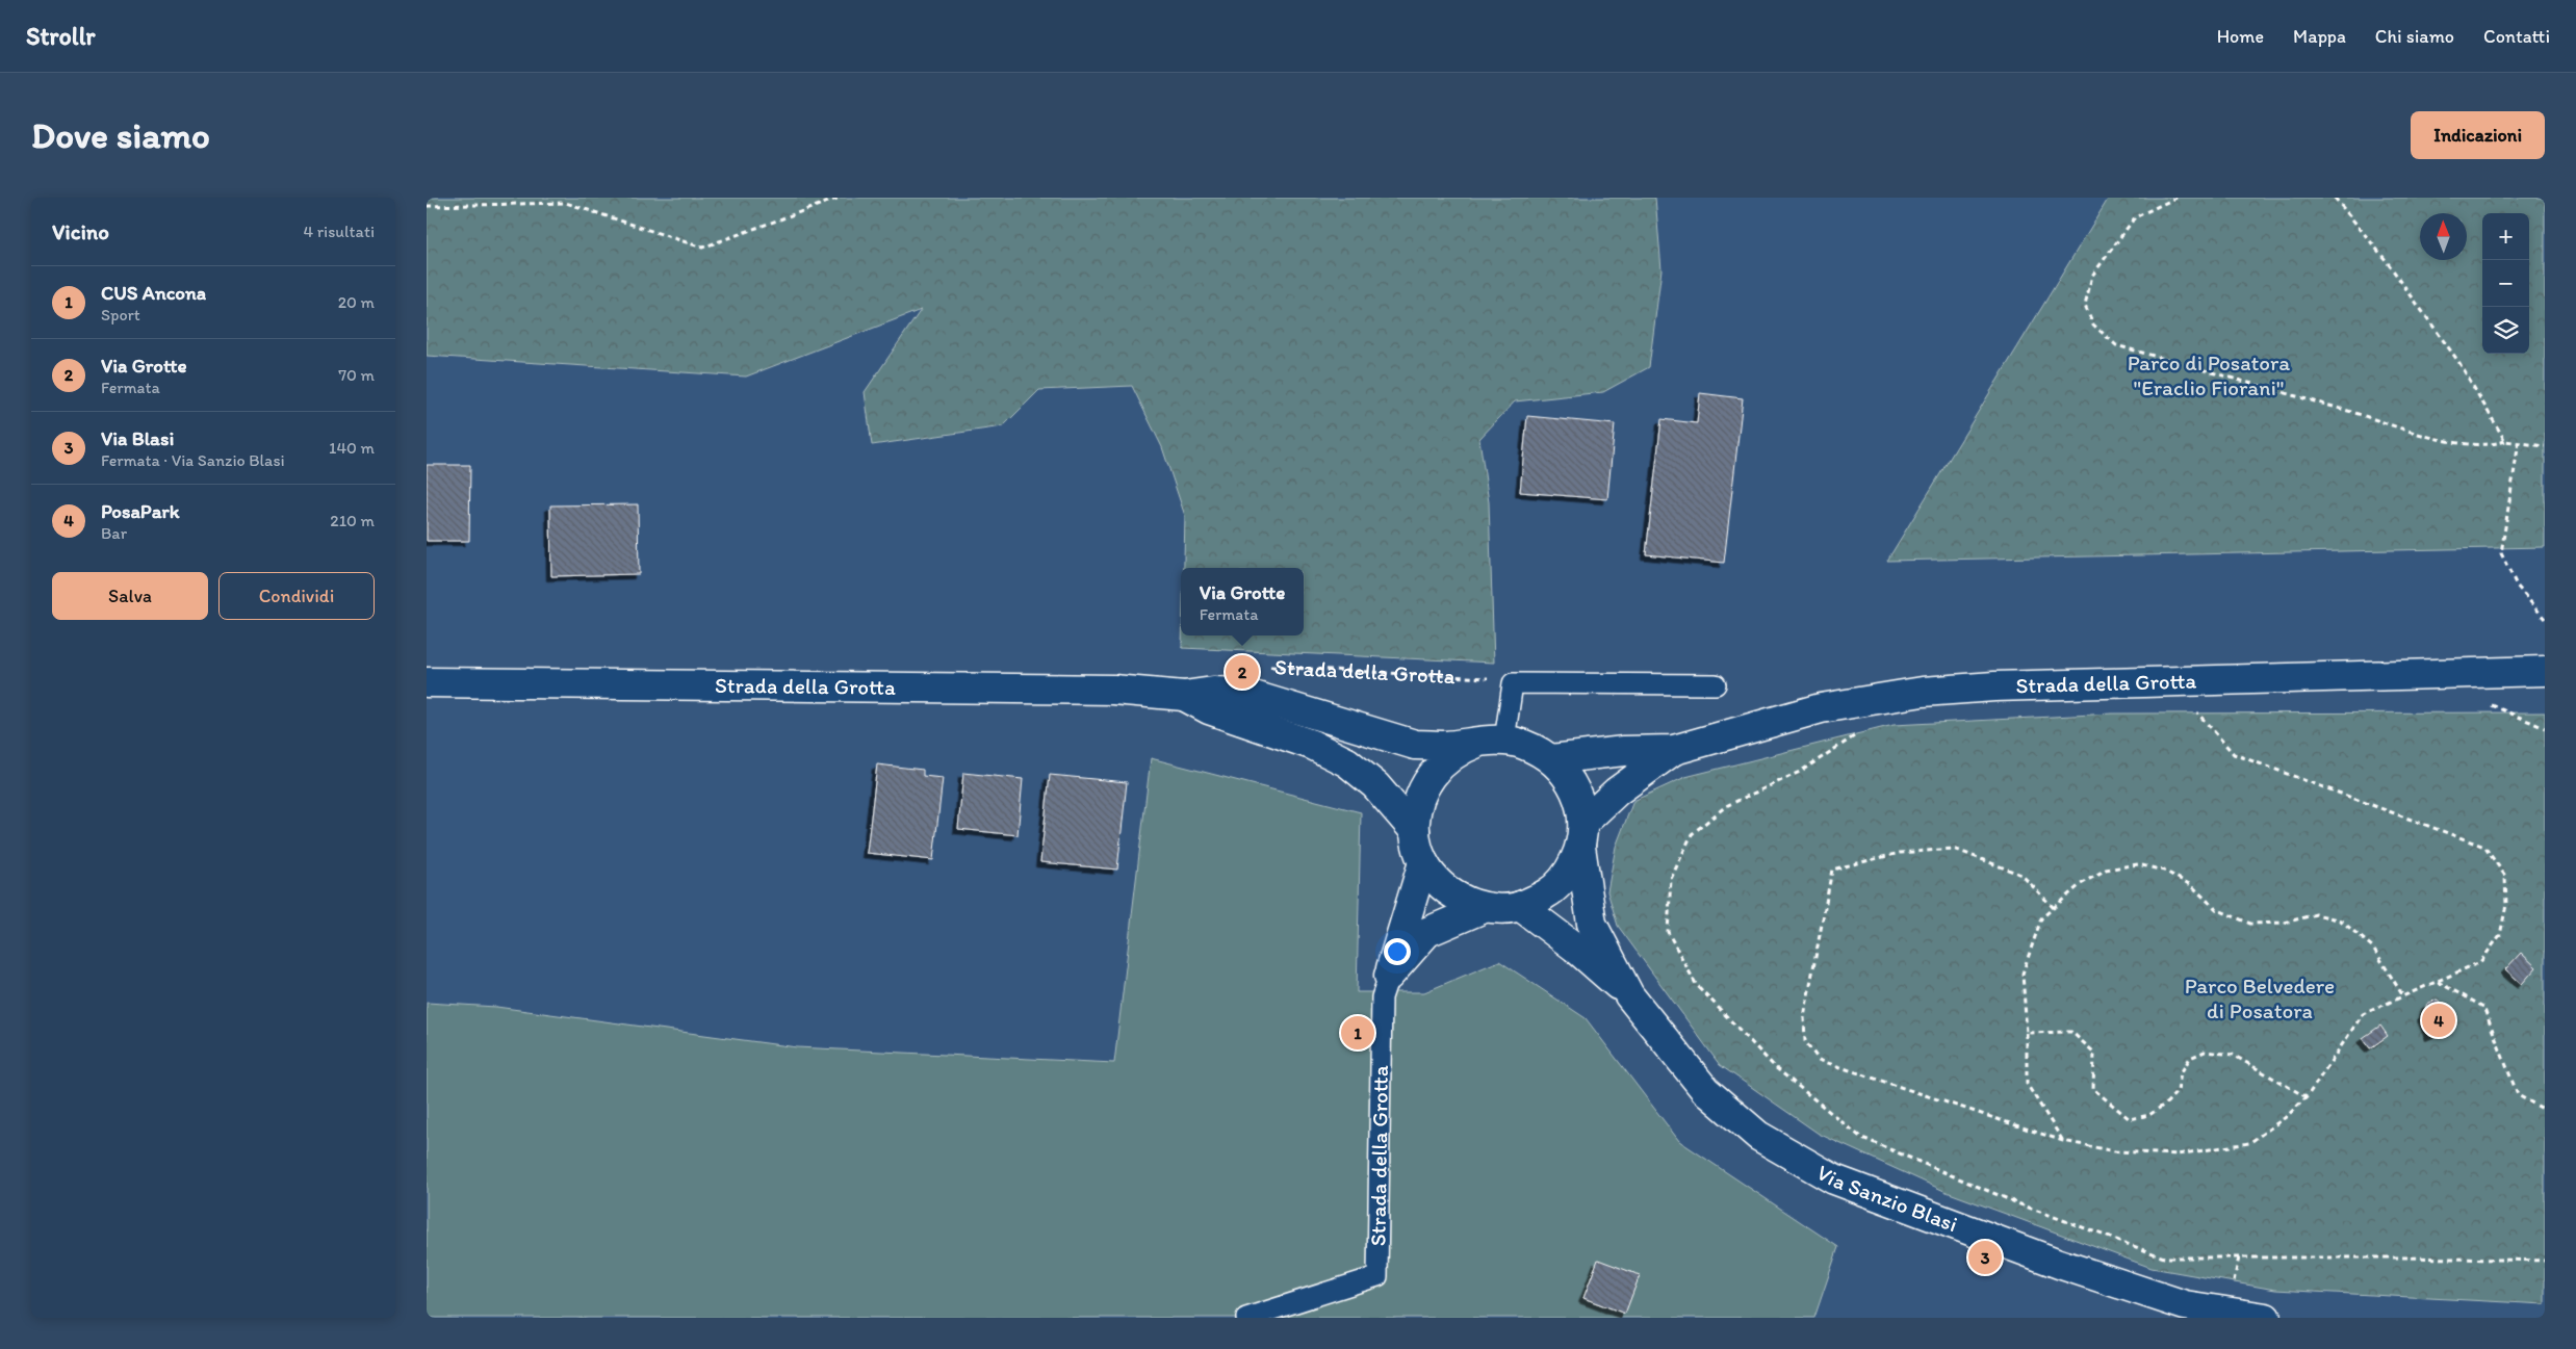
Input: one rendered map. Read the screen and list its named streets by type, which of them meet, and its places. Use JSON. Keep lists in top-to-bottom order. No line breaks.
{"streets":{"street":["Strada della Grotta","Via Sanzio Blasi"]},"crossings":[["Strada della Grotta","Via Sanzio Blasi"]],"parks":["Parco di Posatora \"Eraclio Fiorani\"","Parco Belvedere di Posatora"],"north":"top","page":{"header":"Strollr","nav":["Home","Mappa","Chi siamo","Contatti"],"buttons":["Indicazioni",["Salva","Condividi"]],"title":"Dove siamo","heading":["Vicino","4 risultati"],"map_buttons":["+","−"],"list":[{"mark":"1","name":"CUS Ancona","note":"Sport","value":"20 m"},{"mark":"2","name":"Via Grotte","note":"Fermata","value":"70 m"},{"mark":"3","name":"Via Blasi","note":"Fermata · Via Sanzio Blasi","value":"140 m"},{"mark":"4","name":"PosaPark","note":"Bar","value":"210 m"}],"popup":["Via Grotte","Fermata"],"pins":["2","4","1","3"]}}
